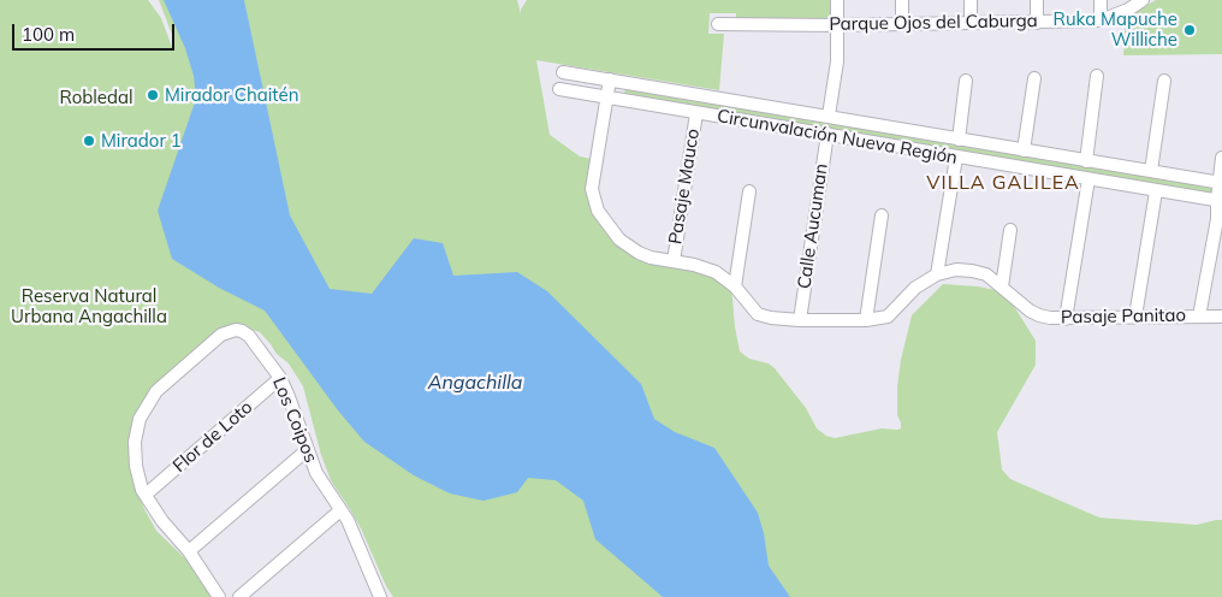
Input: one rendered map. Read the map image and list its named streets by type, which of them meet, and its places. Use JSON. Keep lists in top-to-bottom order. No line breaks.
{"streets":{"street":["Parque Ojos del Caburga","Circunvalación Nueva Región","Pasaje Mauco","Calle Aucuman","Pasaje Panitao","Los Coipos","Flor de Loto"]},"crossings":[["Circunvalación Nueva Región","Pasaje Mauco"],["Circunvalación Nueva Región","Calle Aucuman"],["Circunvalación Nueva Región","Pasaje Panitao"],["Pasaje Mauco","Pasaje Panitao"],["Calle Aucuman","Pasaje Panitao"],["Los Coipos","Flor de Loto"]],"districts":["VILLA GALILEA"],"water":["Angachilla"],"parks":["Robledal","Reserva Natural Urbana Angachilla"],"places":["Ruka Mapuche Williche","Mirador Chaitén","Mirador 1"],"scale_bar":"100 m"}
